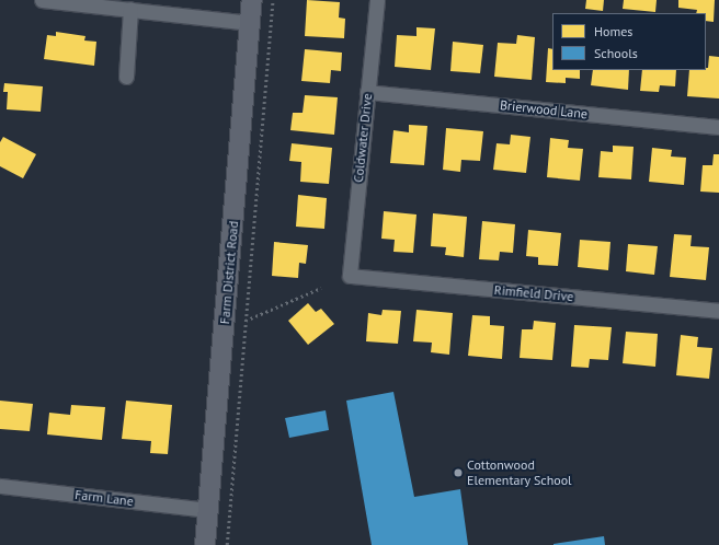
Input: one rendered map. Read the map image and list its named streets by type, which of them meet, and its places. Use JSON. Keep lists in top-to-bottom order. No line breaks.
{"streets":{"street":["Brierwood Lane","Coldwater Drive","Farm District Road","Rimfield Drive","Farm Lane"]},"crossings":[["Brierwood Lane","Coldwater Drive"],["Coldwater Drive","Rimfield Drive"],["Farm District Road","Farm Lane"]],"places":["Cottonwood Elementary School"],"legend":["Homes","Schools"]}
